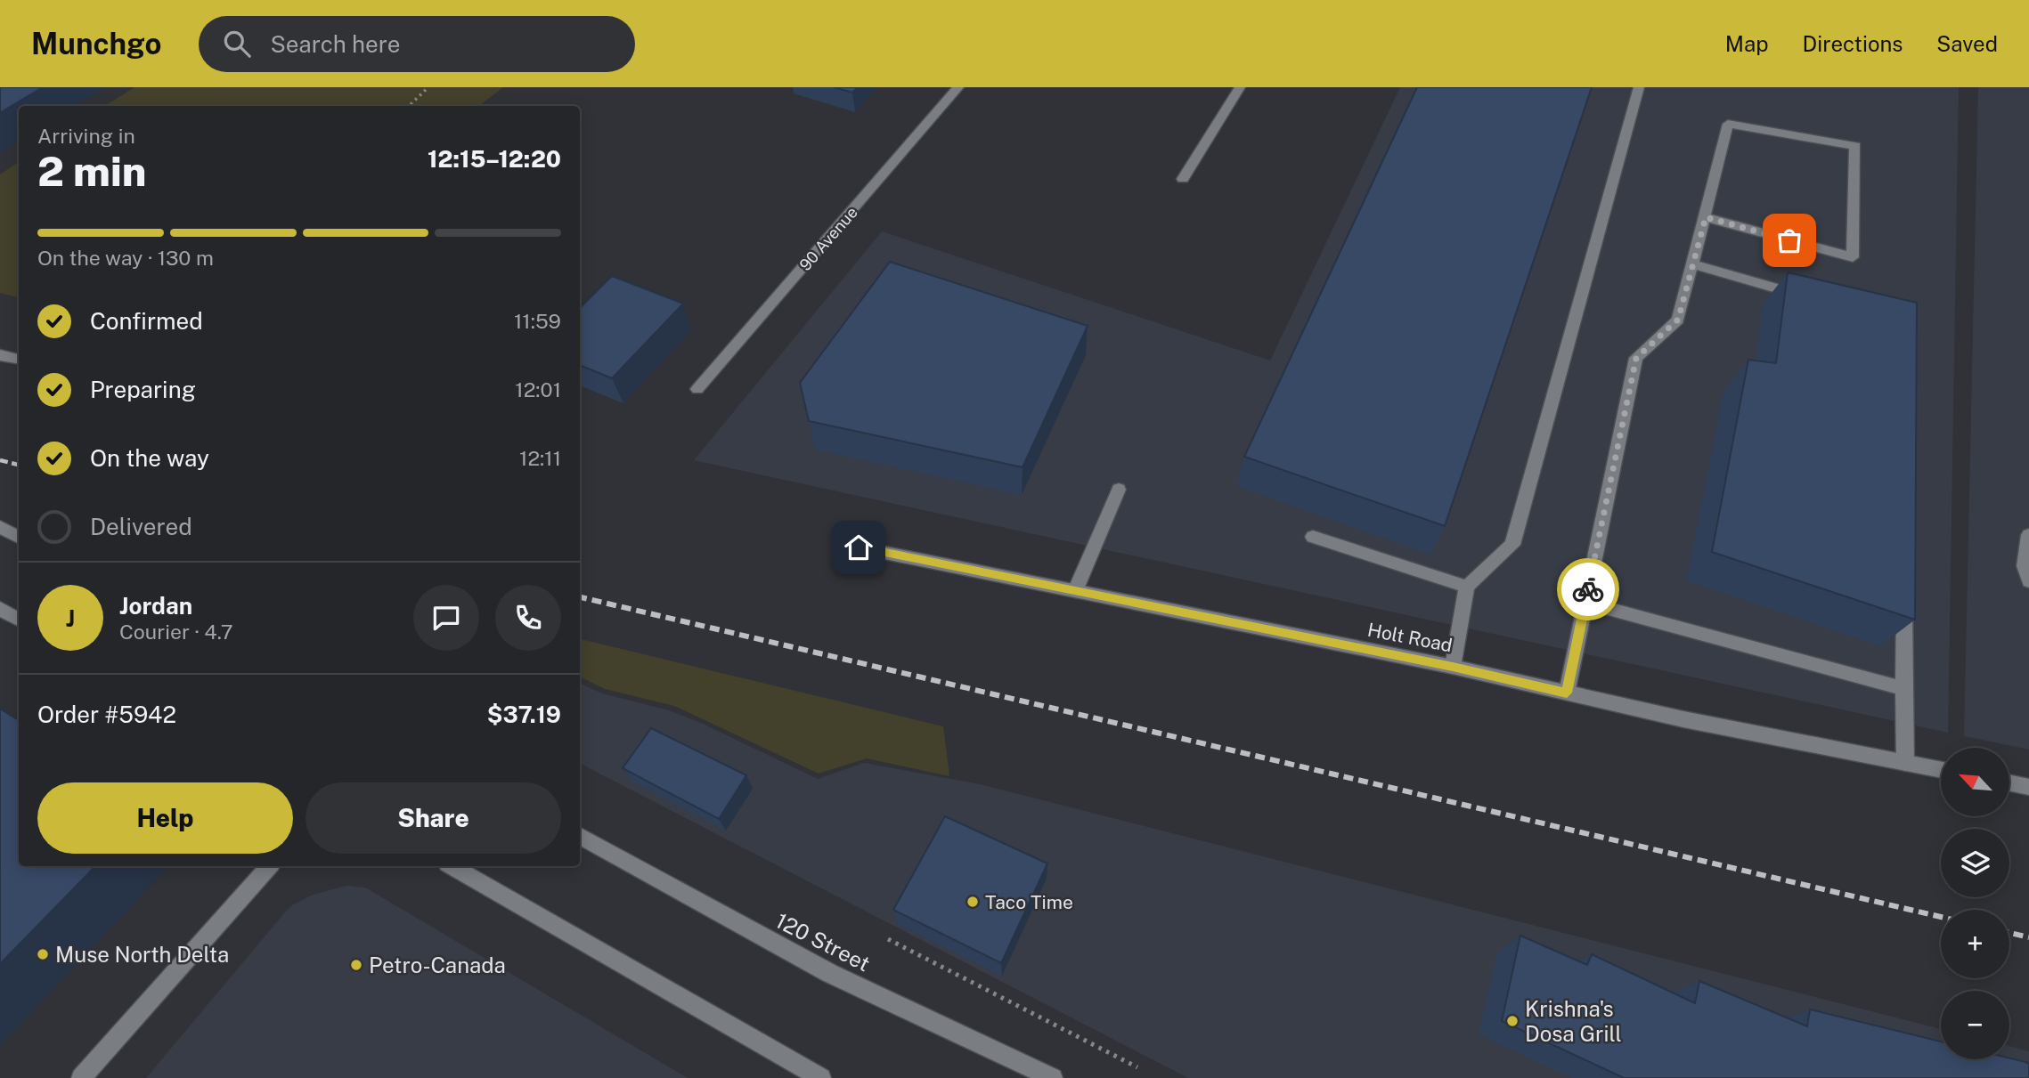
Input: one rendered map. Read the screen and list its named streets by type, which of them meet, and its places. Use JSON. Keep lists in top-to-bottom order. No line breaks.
{"streets":{"street":["90 Avenue","Holt Road","120 Street"]},"places":["Taco Time","Muse North Delta","Petro-Canada","Krishna's Dosa Grill"],"north":"top left","page":{"header":"Munchgo","search":"Search here","nav":["Map","Directions","Saved"],"heading":["2 min","Arriving in","12:15–12:20"],"panel":["Jordan","Courier · 4.7","Order #5942","$37.19"],"bar":"On the way · 130 m","list":[["Confirmed","11:59"],["Preparing","12:01"],["On the way","12:11"],"Delivered"],"round":"J","map_buttons":["+","−"],"buttons":["Help","Share"]}}
